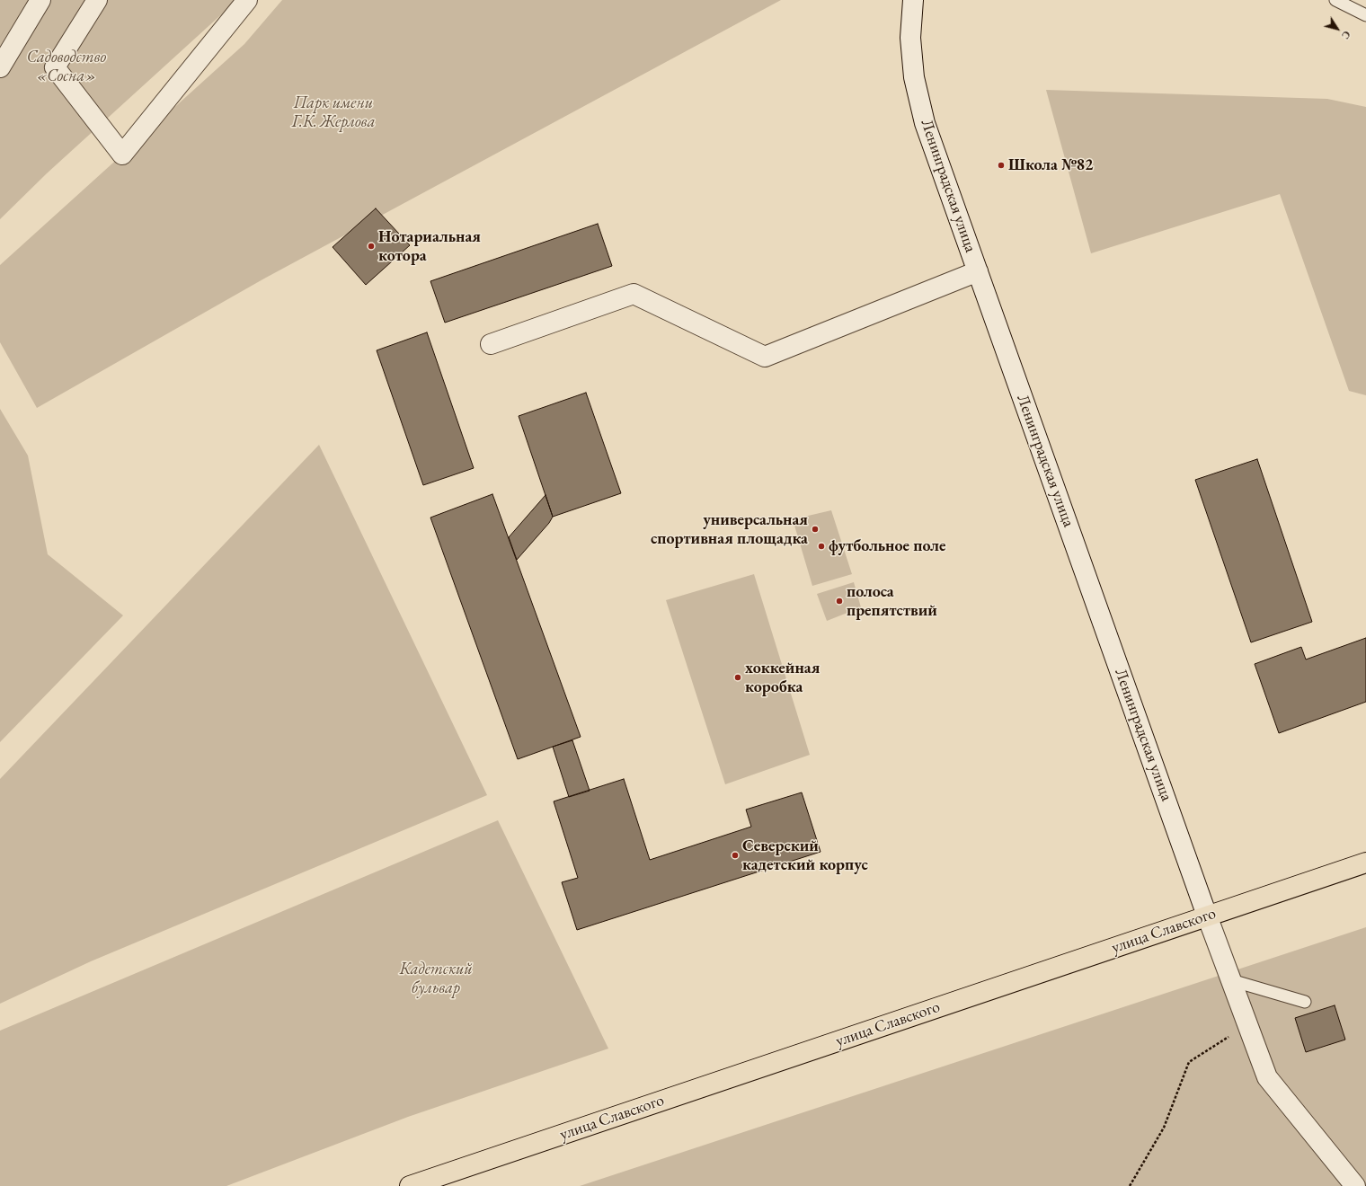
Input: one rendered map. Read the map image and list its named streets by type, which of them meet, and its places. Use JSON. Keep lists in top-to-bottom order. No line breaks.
{"streets":{"main road":["улица Славского"],"street":["Ленинградская улица"]},"crossings":[["Ленинградская улица","улица Славского"]],"parks":["Садоводство «Сосна»","Парк имени Г.К. Жерлова","Кадетский бульвар"],"places":["Школа №82","Нотариальная котора","универсальная спортивная площадка","футбольное поле","полоса препятствий","хоккейная коробка","Северский кадетский корпус"],"north":"bottom right"}
